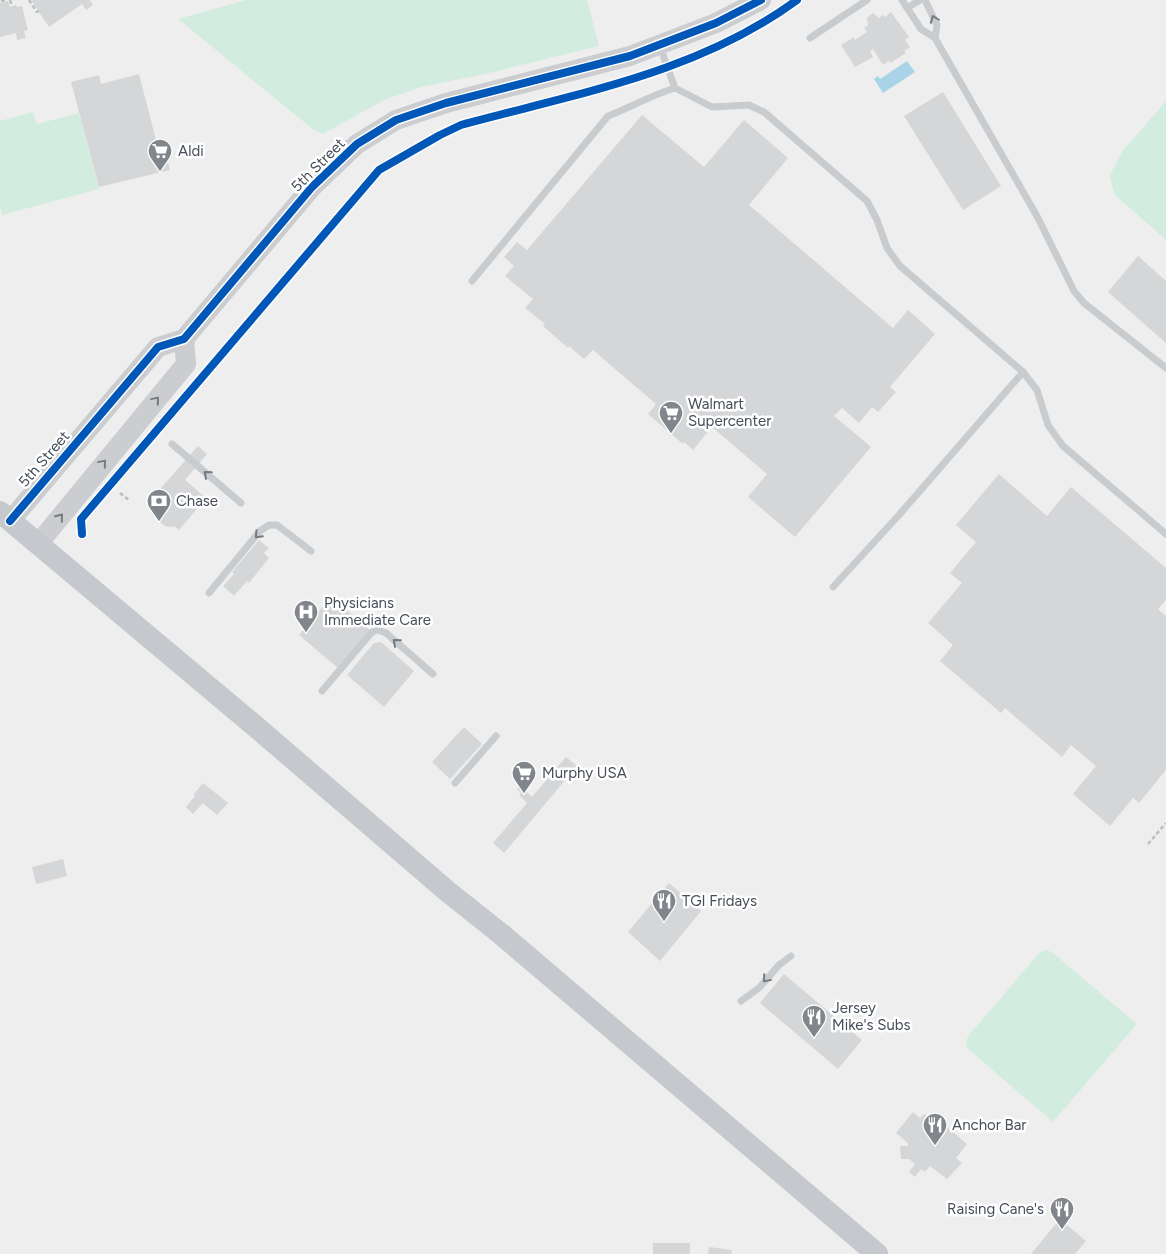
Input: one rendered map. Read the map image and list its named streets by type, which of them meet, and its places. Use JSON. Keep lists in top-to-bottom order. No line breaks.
{"streets":{"street":["5th Street"]},"places":{"supermarket":["Aldi","Walmart Supercenter","Murphy USA"],"bank":["Chase"],"hospital":["Physicians Immediate Care"],"restaurant":["TGI Fridays","Jersey Mike's Subs","Anchor Bar","Raising Cane's"]}}
